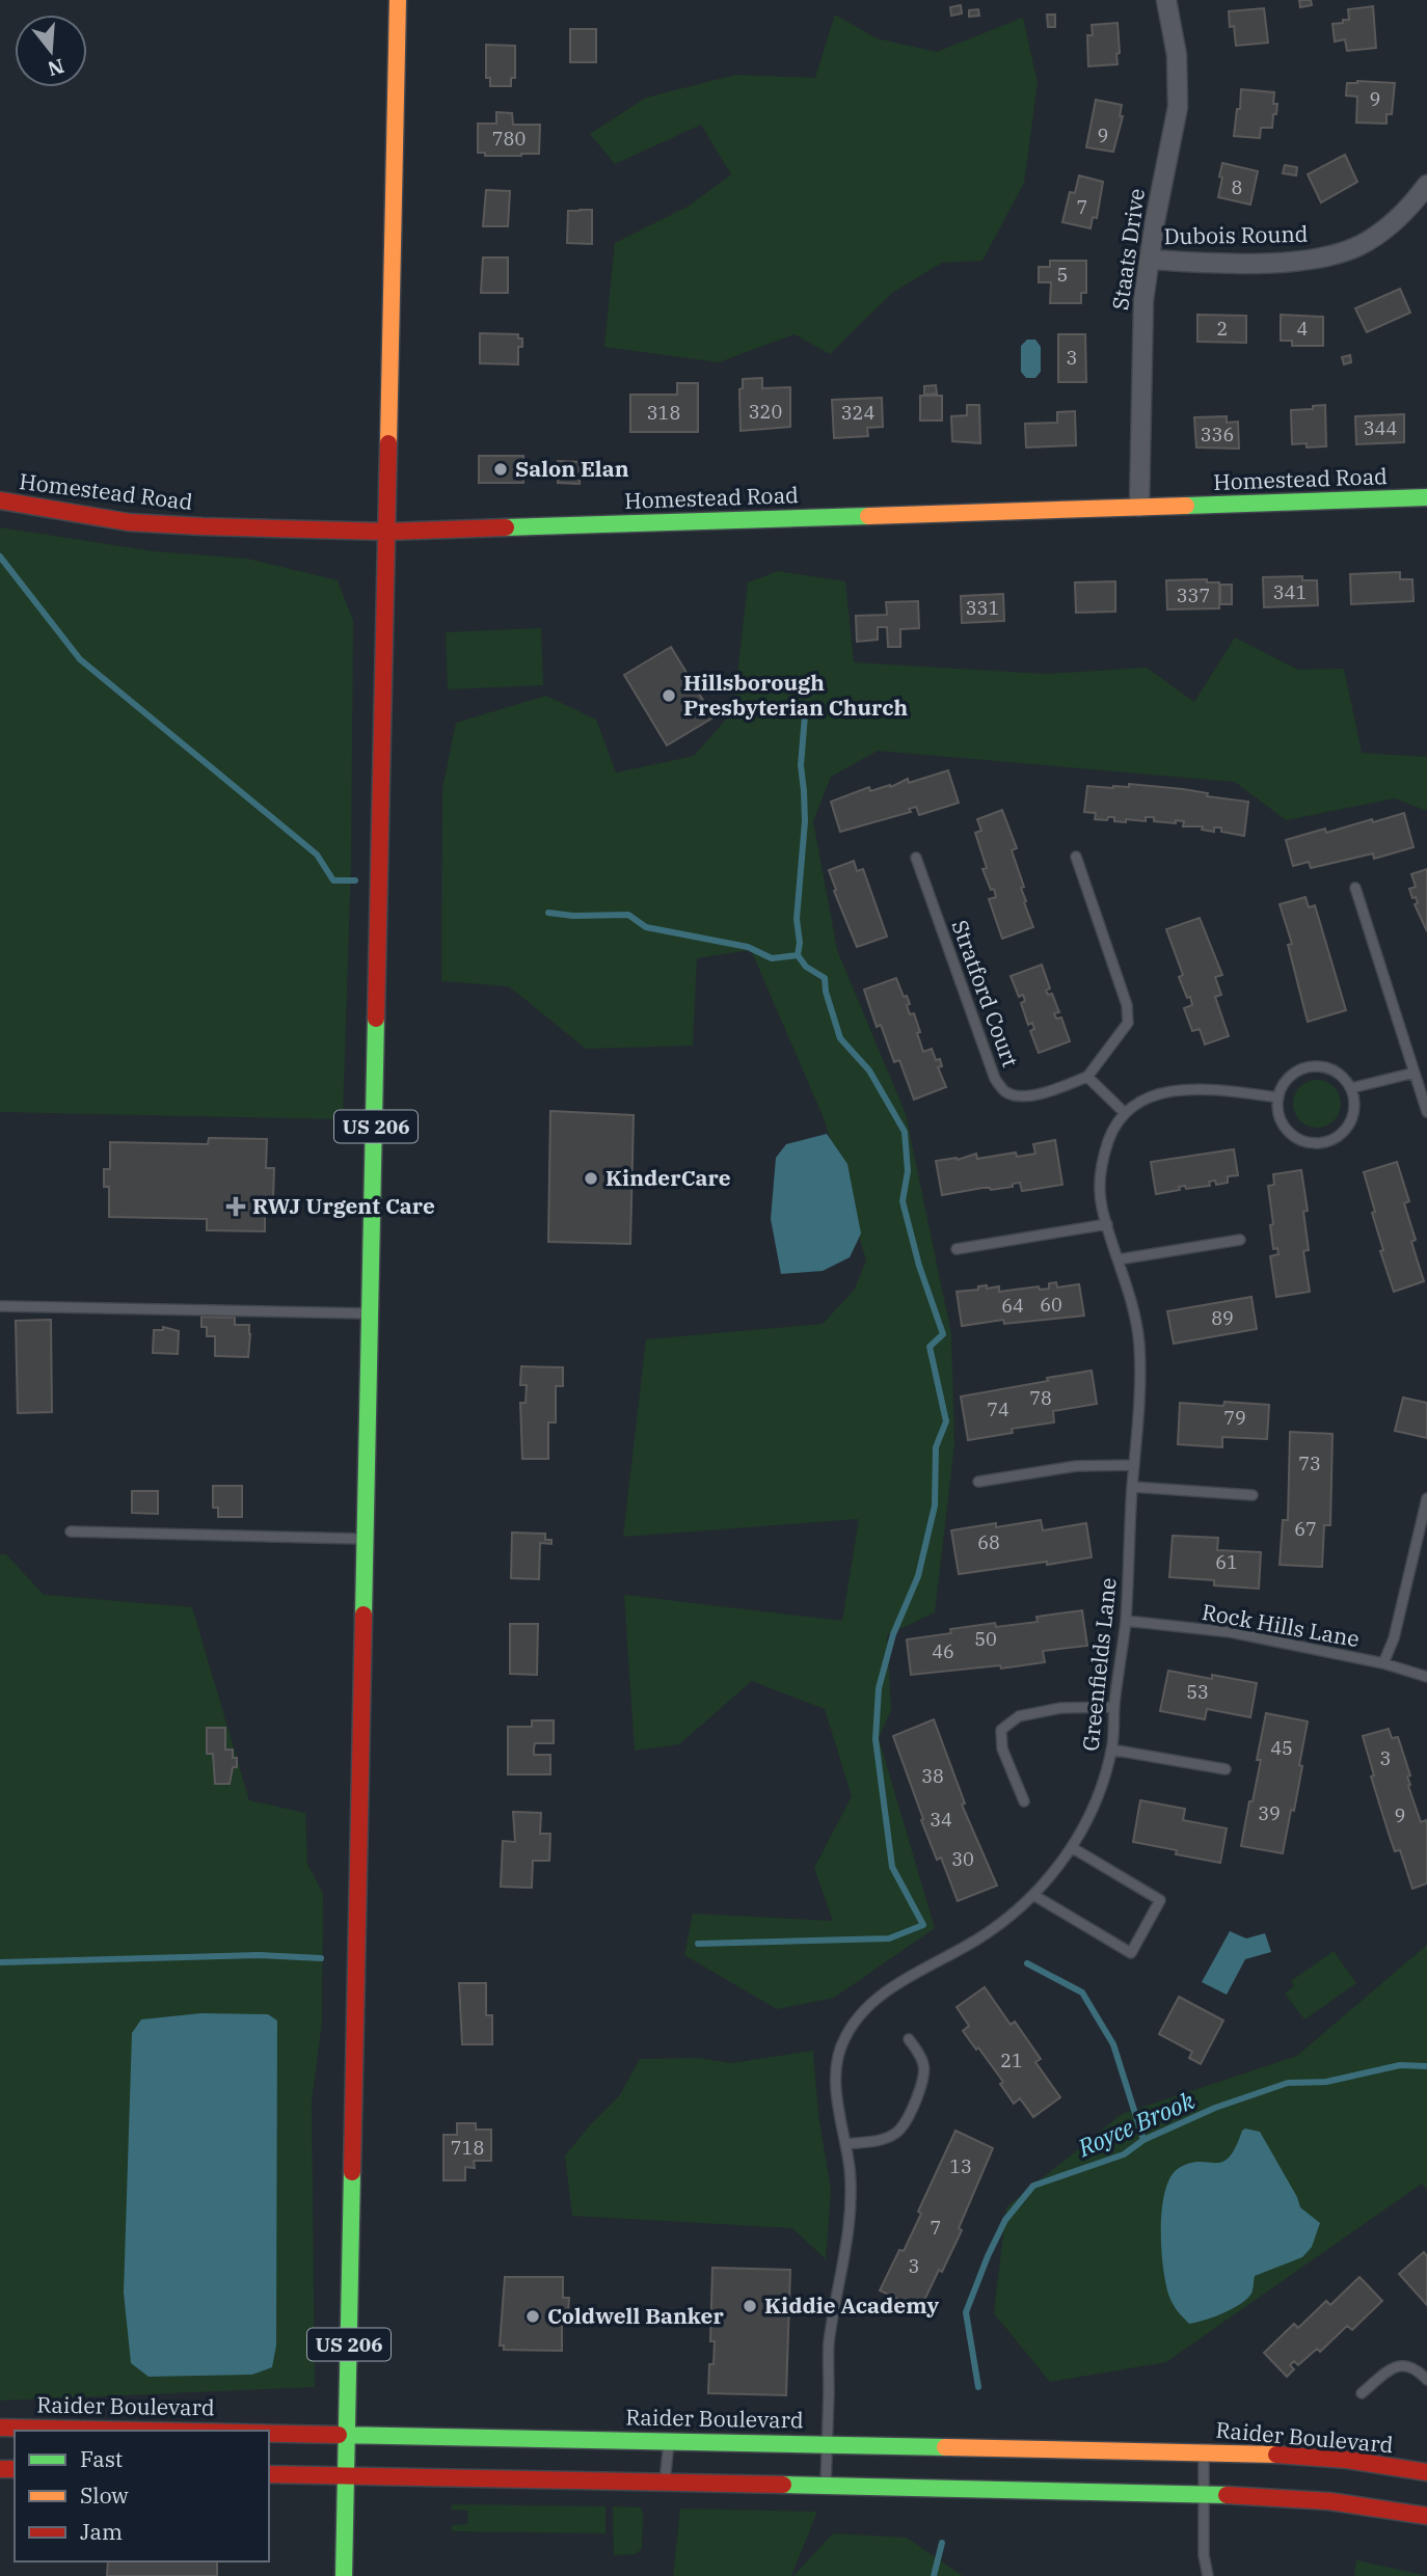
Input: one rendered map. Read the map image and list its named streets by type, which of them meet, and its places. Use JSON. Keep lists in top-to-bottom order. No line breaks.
{"streets":{"street":["Dubois Round","Staats Drive","Homestead Road","US 206","Raider Boulevard"],"lane":["Stratford Court","Rock Hills Lane","Greenfields Lane"]},"crossings":[["Dubois Round","Staats Drive"],["Staats Drive","Homestead Road"],["Homestead Road","US 206"],["US 206","Raider Boulevard"],["Rock Hills Lane","Greenfields Lane"],["Greenfields Lane","Raider Boulevard"]],"water":["Royce Brook"],"places":{"other":["Salon Elan","Hillsborough Presbyterian Church","KinderCare","Kiddie Academy","Coldwell Banker"],"health":["RWJ Urgent Care"]},"house_numbers":["9","9","780","8","7","5","2","4","3","320","318","324","344","336","341","337","331","60","64","89","78","74","79","73","67","68","61","50","46","53","45","3","38","39","9","34","30","21","718","13","7","3"],"legend":["Fast","Slow","Jam"],"north":"bottom"}
